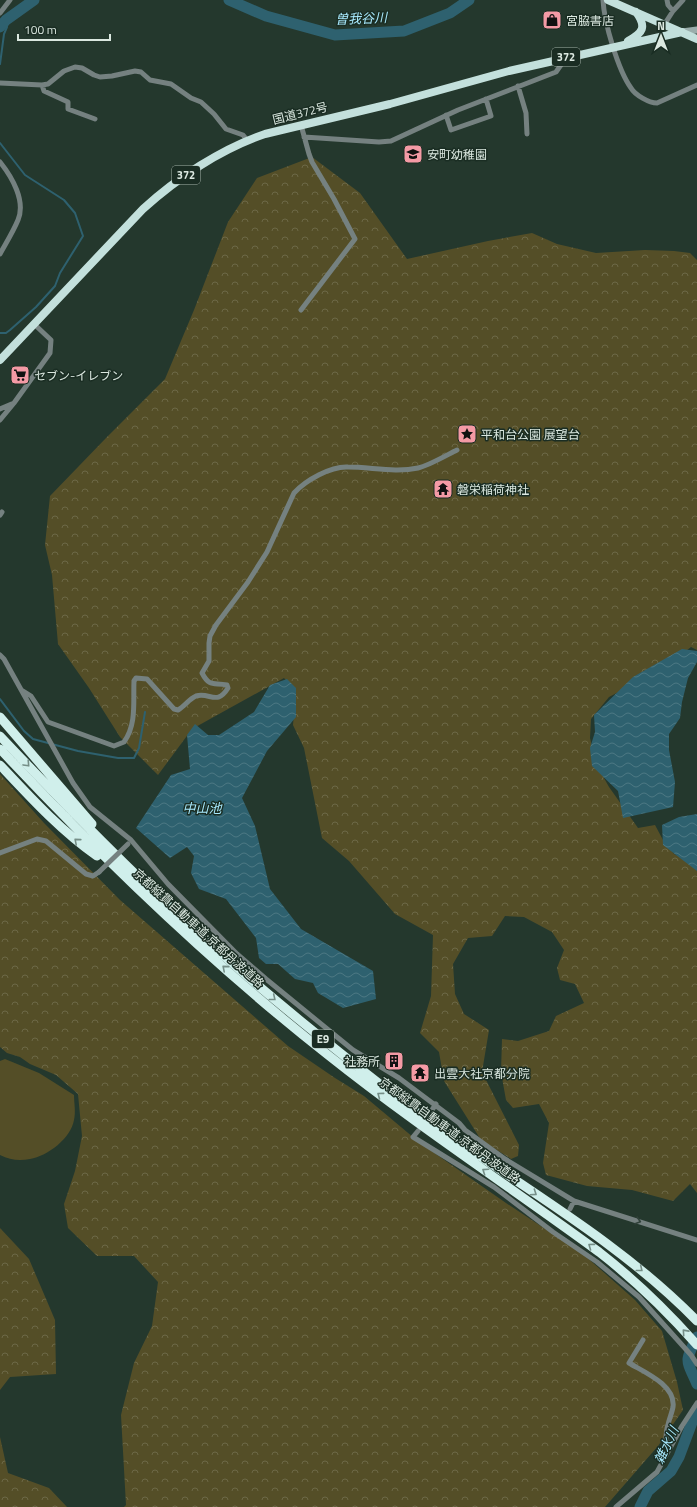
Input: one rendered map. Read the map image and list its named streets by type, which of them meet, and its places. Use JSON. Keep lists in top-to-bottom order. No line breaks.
{"streets":{"highway":["372","国道372号","京都縦貫自動車道;京都丹波道路","E9"]},"water":["曽我谷川","中山池","雑水川"],"places":{"shop":["宮脇書店"],"school or university":["安町幼稚園"],"supermarket":["セブン-イレブン"],"place":["平和台公園 展望台"],"temple":["磐栄稲荷神社","出雲大社京都分院"],"building":["社務所"]},"scale_bar":"100 m","north":"top"}
